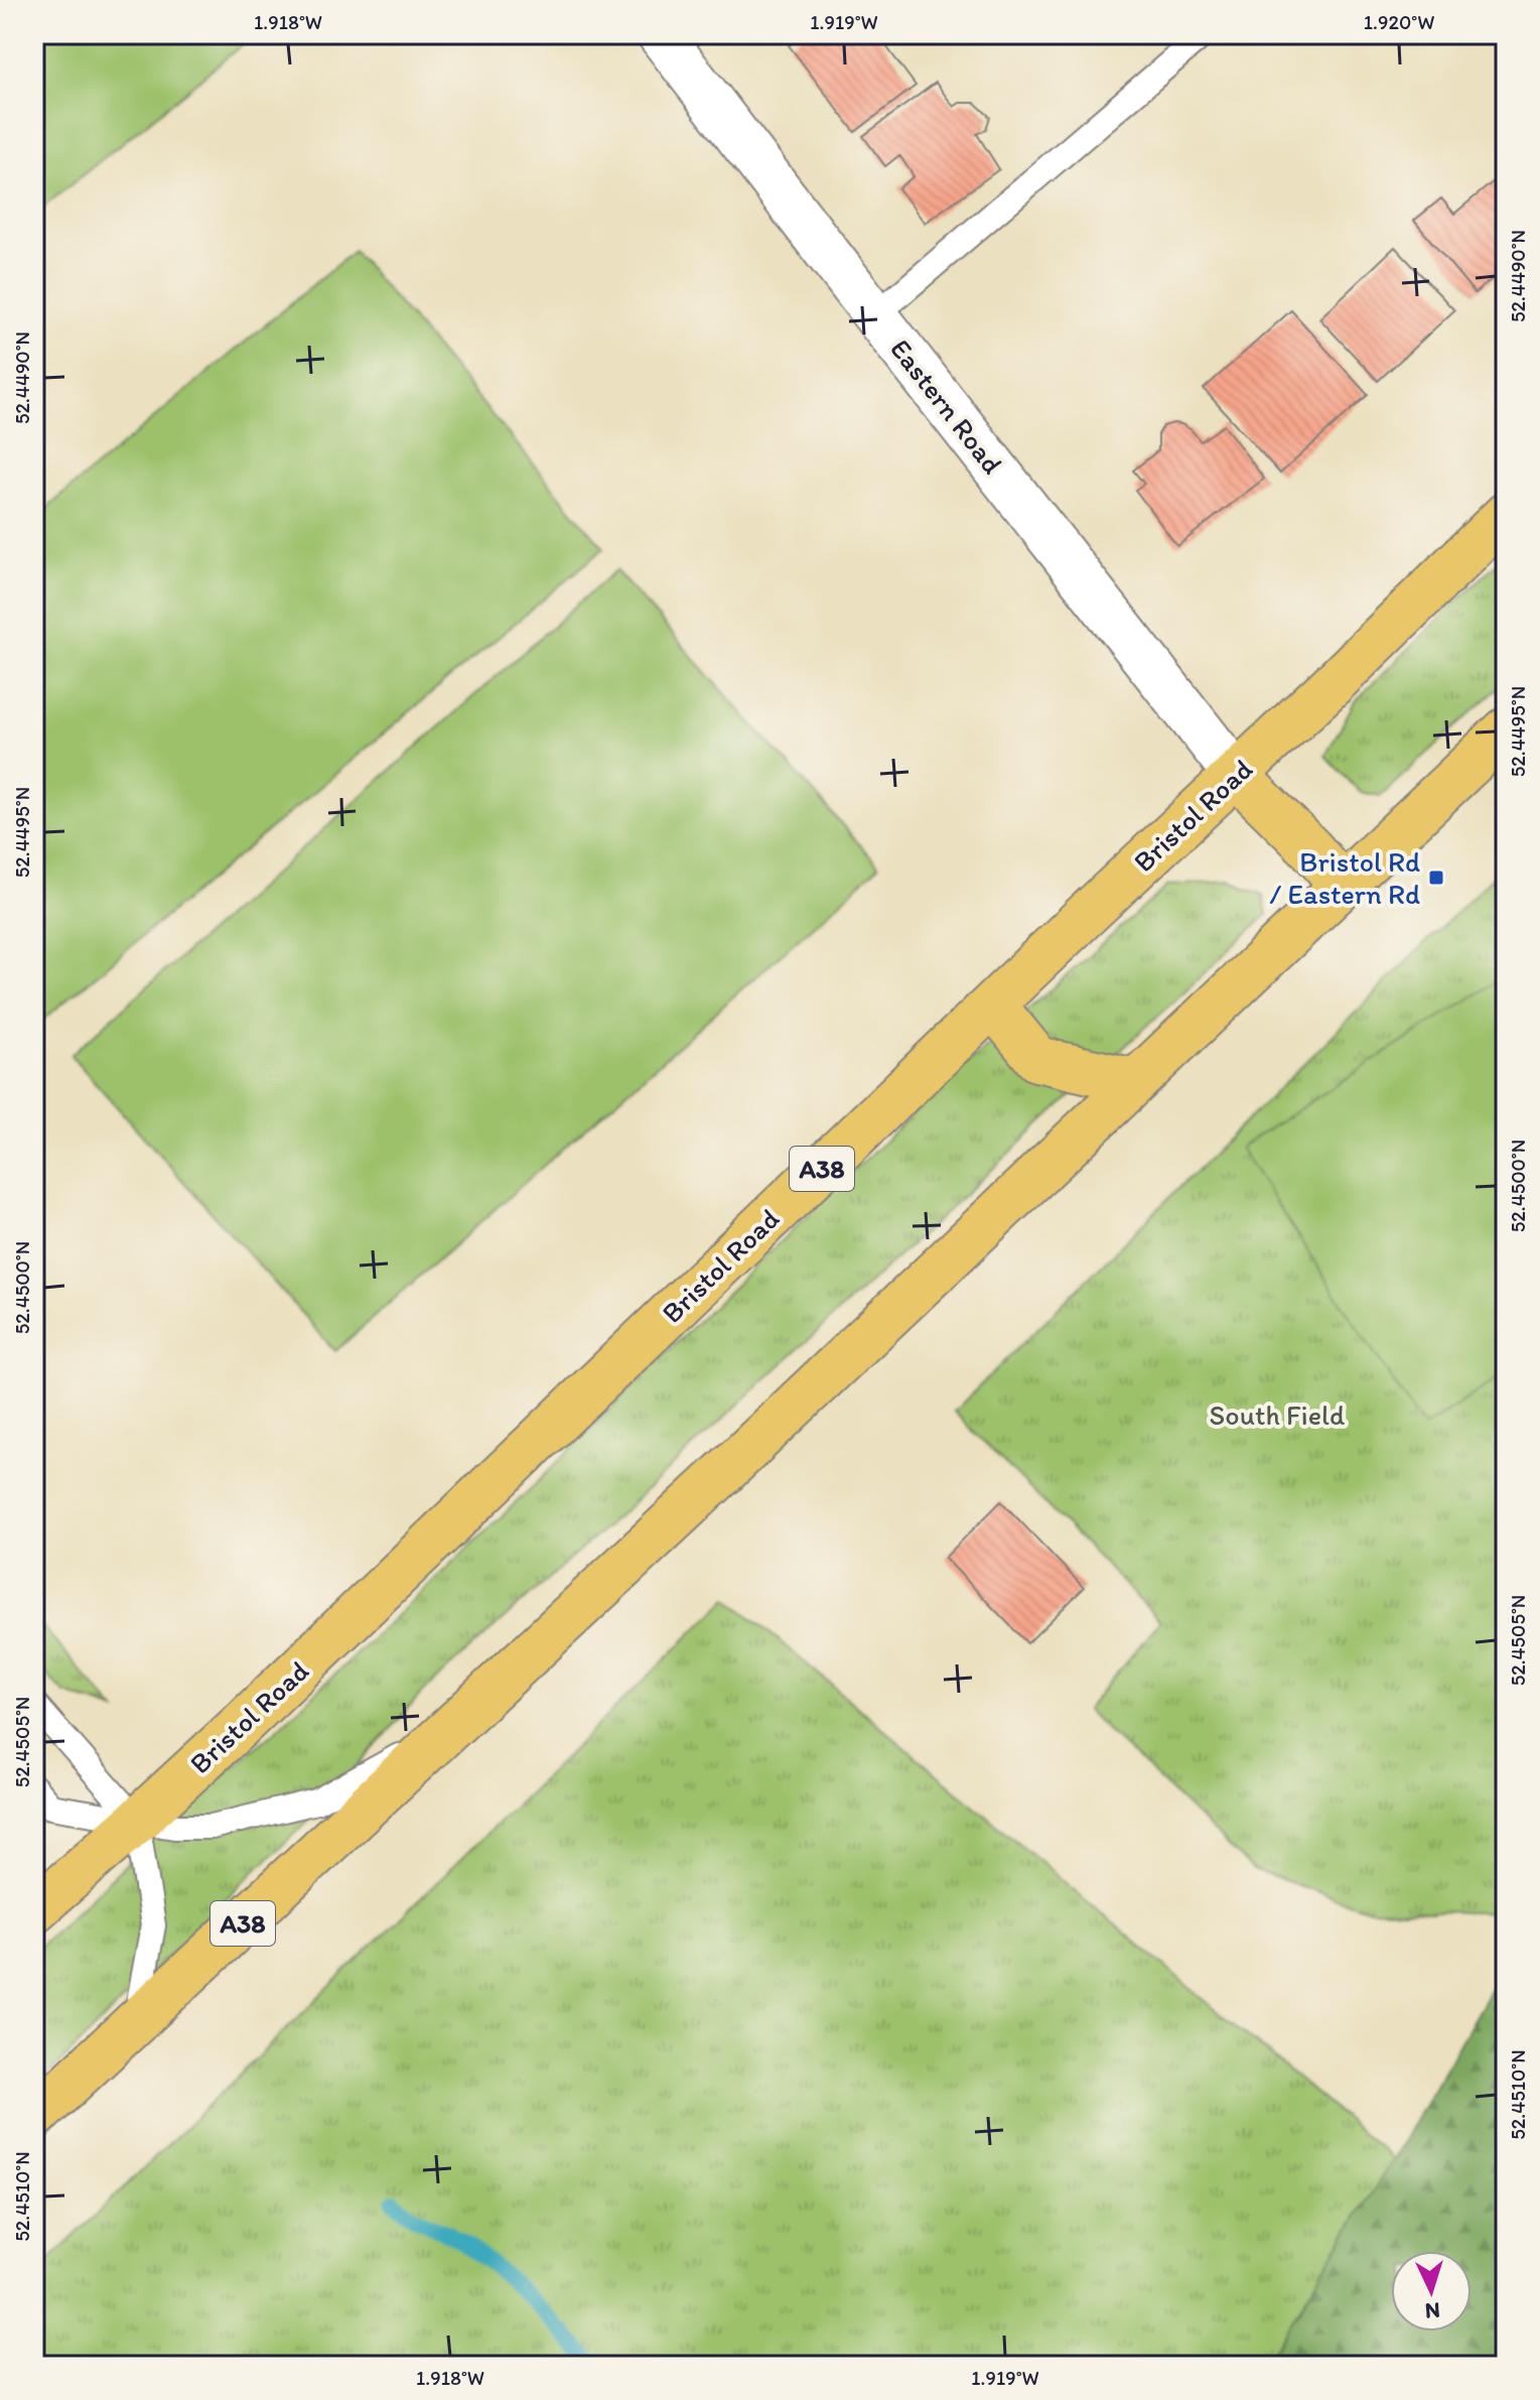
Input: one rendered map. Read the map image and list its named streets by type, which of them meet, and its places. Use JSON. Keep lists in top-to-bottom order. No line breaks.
{"streets":{"highway":["Bristol Road","A38"],"street":["Eastern Road"]},"crossings":[["Eastern Road","Bristol Road"]],"parks":["South Field"],"places":{"transit":["Bristol Rd / Eastern Rd"]},"north":"bottom","coordinates":["1.918°W","1.919°W","1.920°W","52.4490°N","52.4495°N","52.4500°N","52.4505°N","52.4510°N"]}
